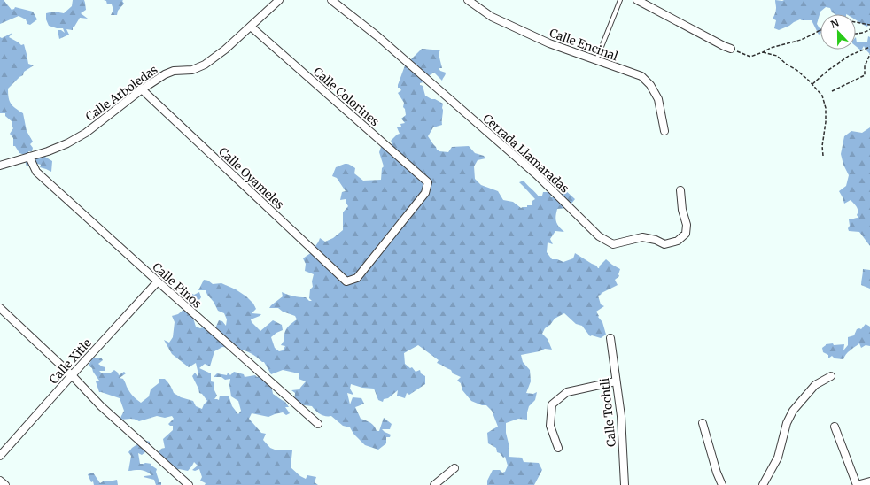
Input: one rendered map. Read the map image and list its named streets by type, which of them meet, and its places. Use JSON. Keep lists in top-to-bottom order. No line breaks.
{"streets":{"street":["Calle Encinal","Calle Arboledas","Calle Colorines","Cerrada Llamaradas","Calle Oyameles","Calle Pinos","Calle Xitle","Calle Tochtli"]},"crossings":[["Calle Arboledas","Calle Colorines"],["Calle Arboledas","Calle Oyameles"],["Calle Arboledas","Calle Pinos"],["Calle Colorines","Calle Oyameles"],["Calle Pinos","Calle Xitle"]],"north":"top"}
